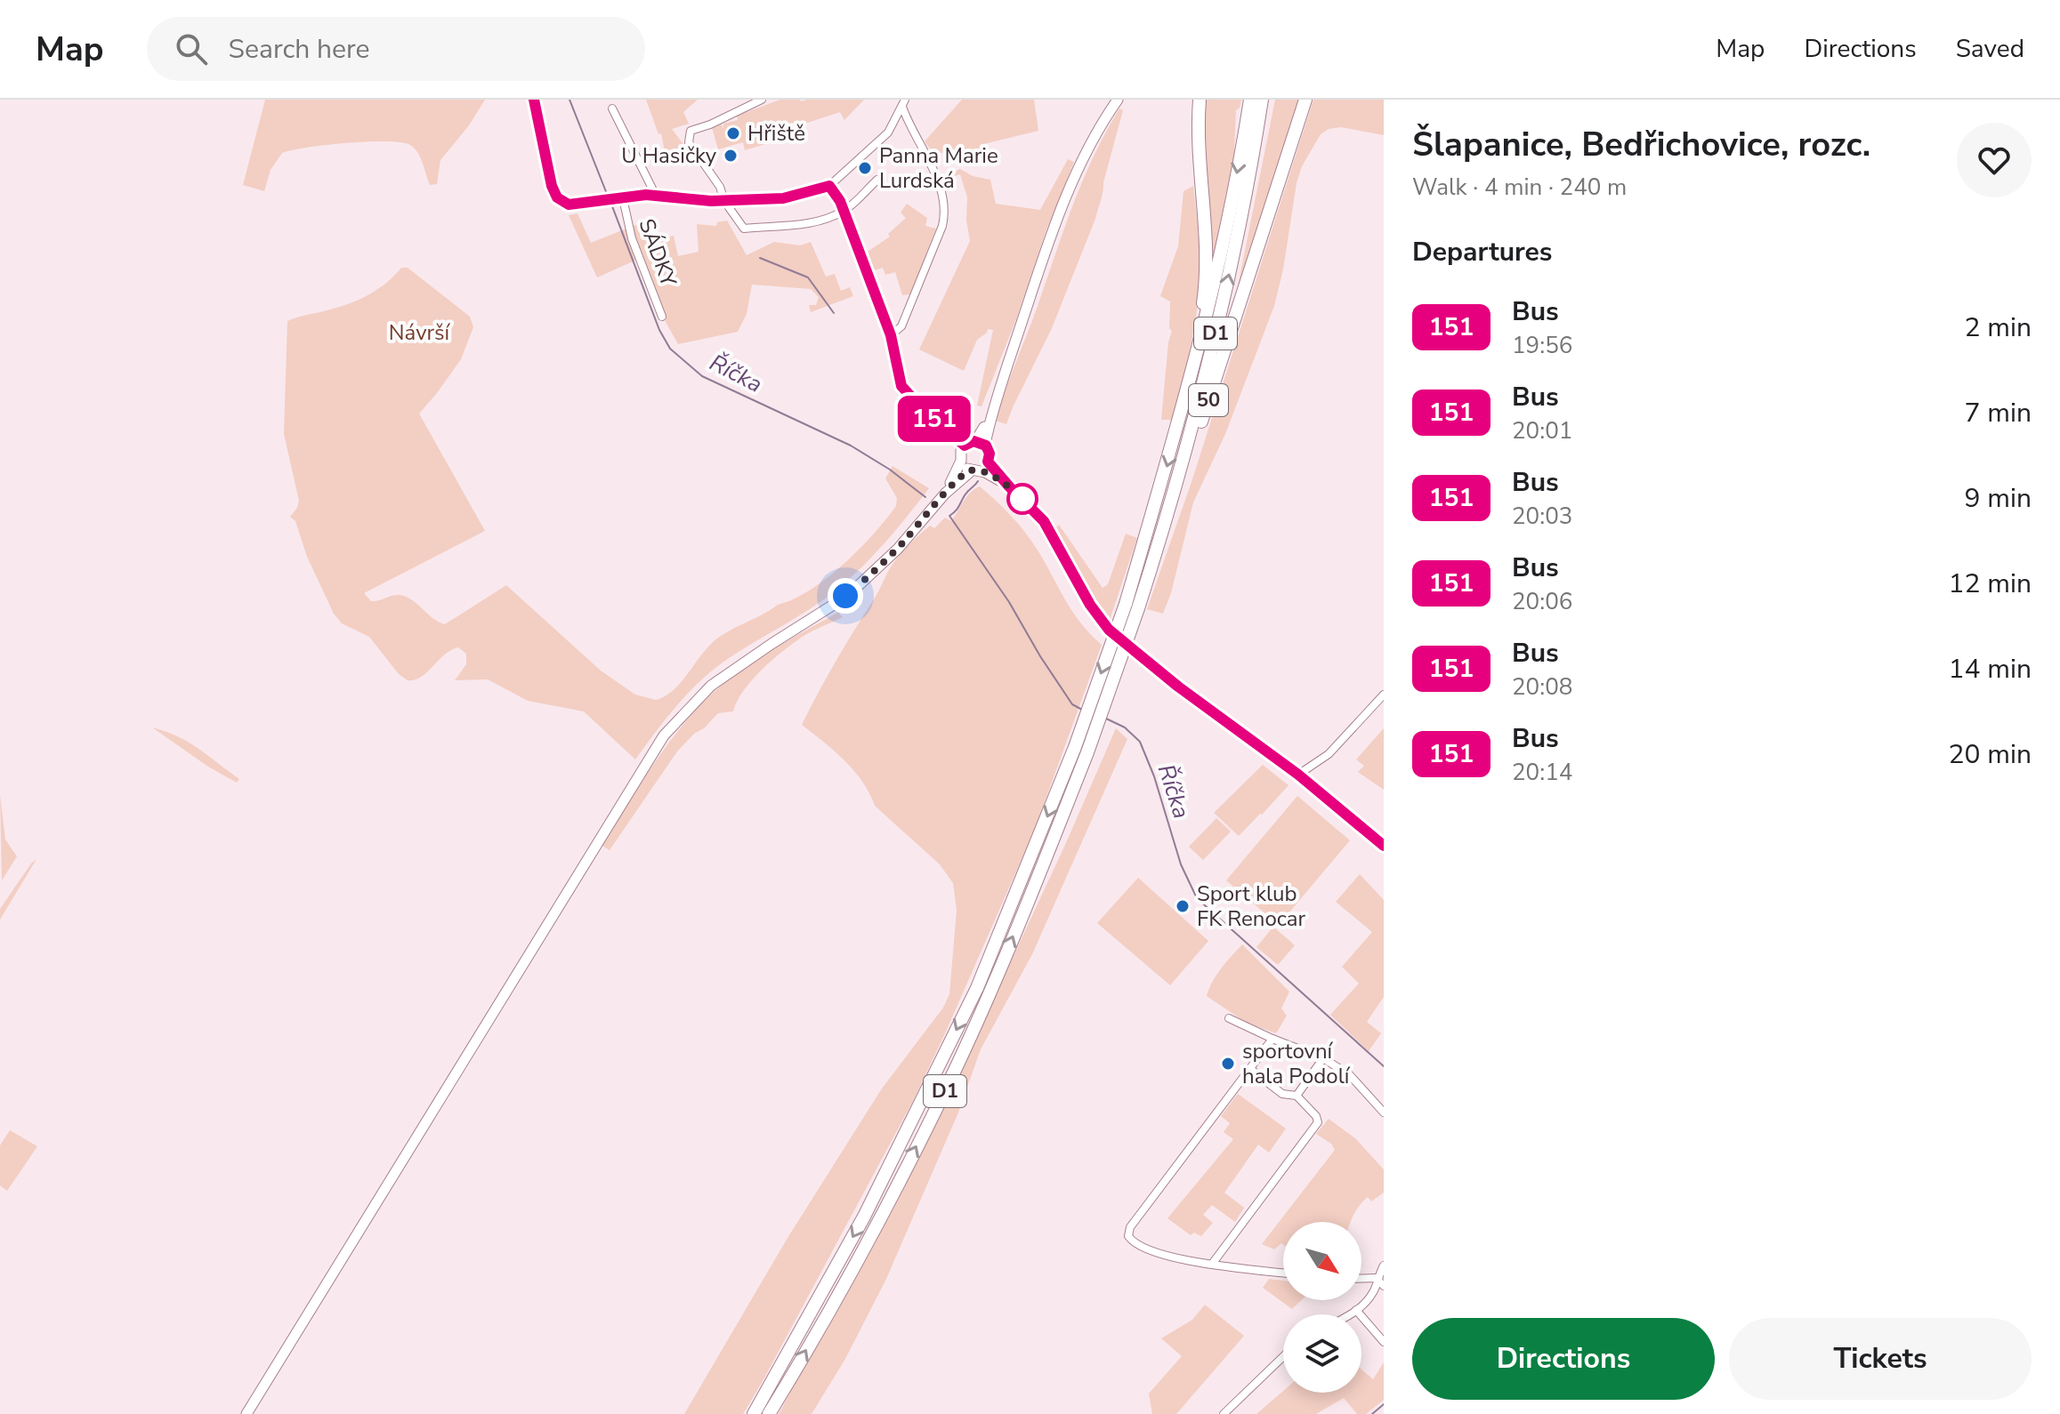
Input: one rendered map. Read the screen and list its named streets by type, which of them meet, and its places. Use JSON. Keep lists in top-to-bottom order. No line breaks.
{"streets":{"highway":["D1","50"],"street":["SÁDKY"]},"crossings":[["D1","50"]],"water":["Říčka"],"parks":["Návrší"],"places":["Hřiště","U Hasičky","Panna Marie Lurdská","Sport klub FK Renocar","sportovní hala Podolí"],"lines":["bus line 151"],"north":"bottom right","page":{"header":"Map","search":"Search here","nav":["Map","Directions","Saved"],"on_map":"151","heading":[["Šlapanice, Bedřichovice, rozc.","Walk · 4 min · 240 m"],"Departures"],"list":[{"mark":"151","name":"Bus","note":"19:56","value":"2 min"},{"mark":"151","name":"Bus","note":"20:01","value":"7 min"},{"mark":"151","name":"Bus","note":"20:03","value":"9 min"},{"mark":"151","name":"Bus","note":"20:06","value":"12 min"},{"mark":"151","name":"Bus","note":"20:08","value":"14 min"},{"mark":"151","name":"Bus","note":"20:14","value":"20 min"}],"buttons":["Directions","Tickets"]}}
